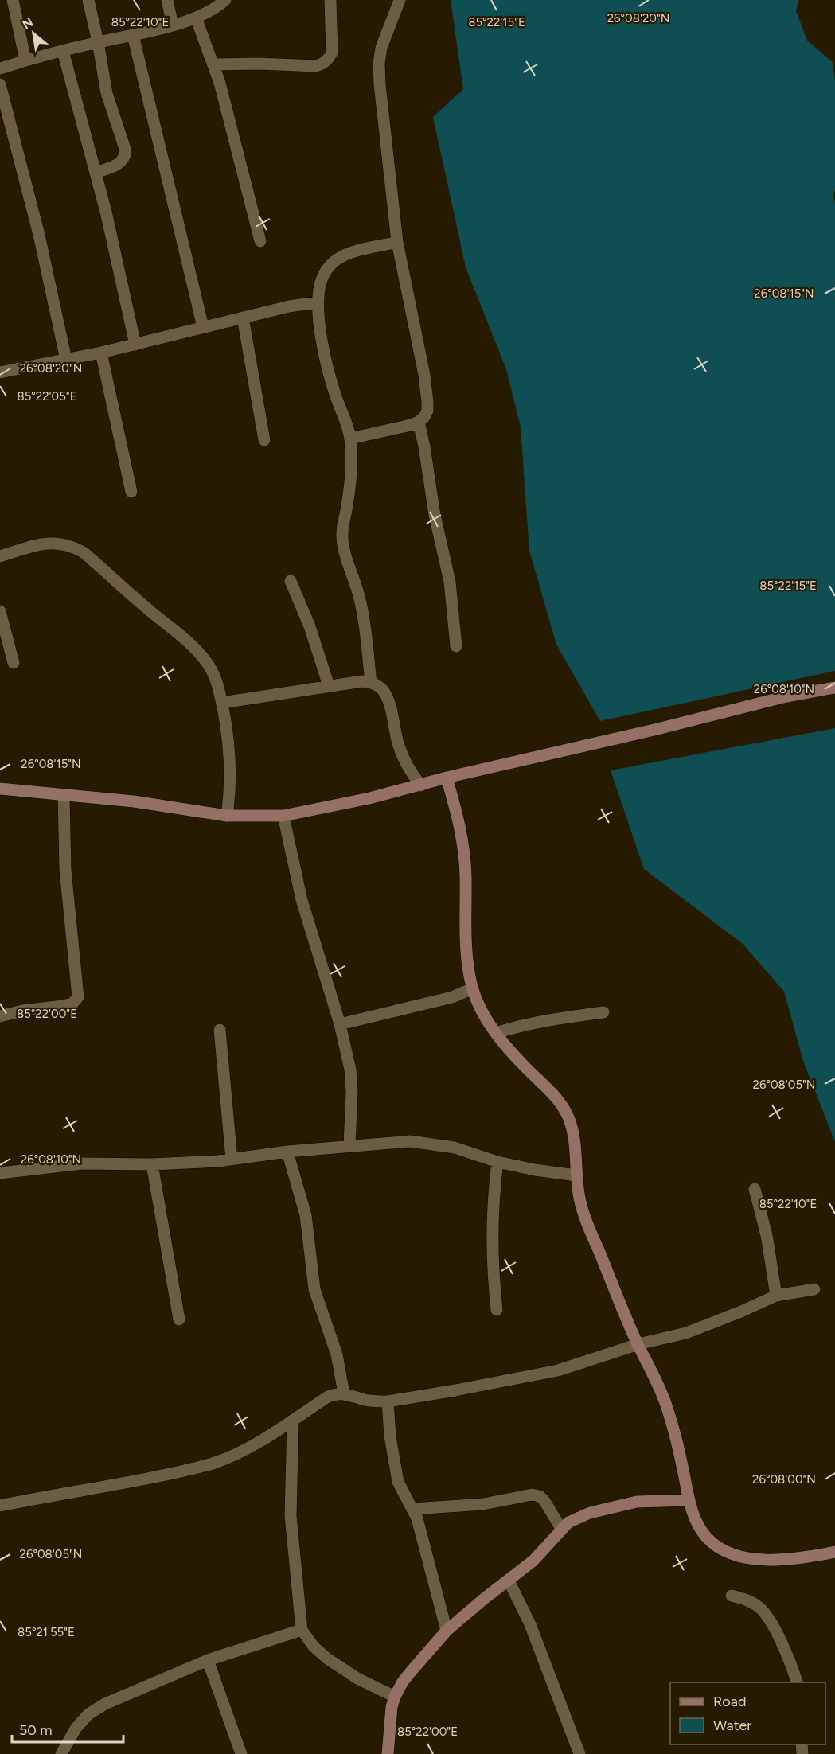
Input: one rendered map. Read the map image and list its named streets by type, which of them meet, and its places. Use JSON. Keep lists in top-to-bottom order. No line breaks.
{"legend":["Road","Water"],"scale_bar":"50 m","north":"top left","coordinates":["26°08'20\"N","85°22'10\"E","85°22'15\"E","26°08'15\"N","85°22'05\"E","26°08'10\"N","85°22'00\"E","26°08'05\"N","26°08'00\"N","85°21'55\"E"]}
